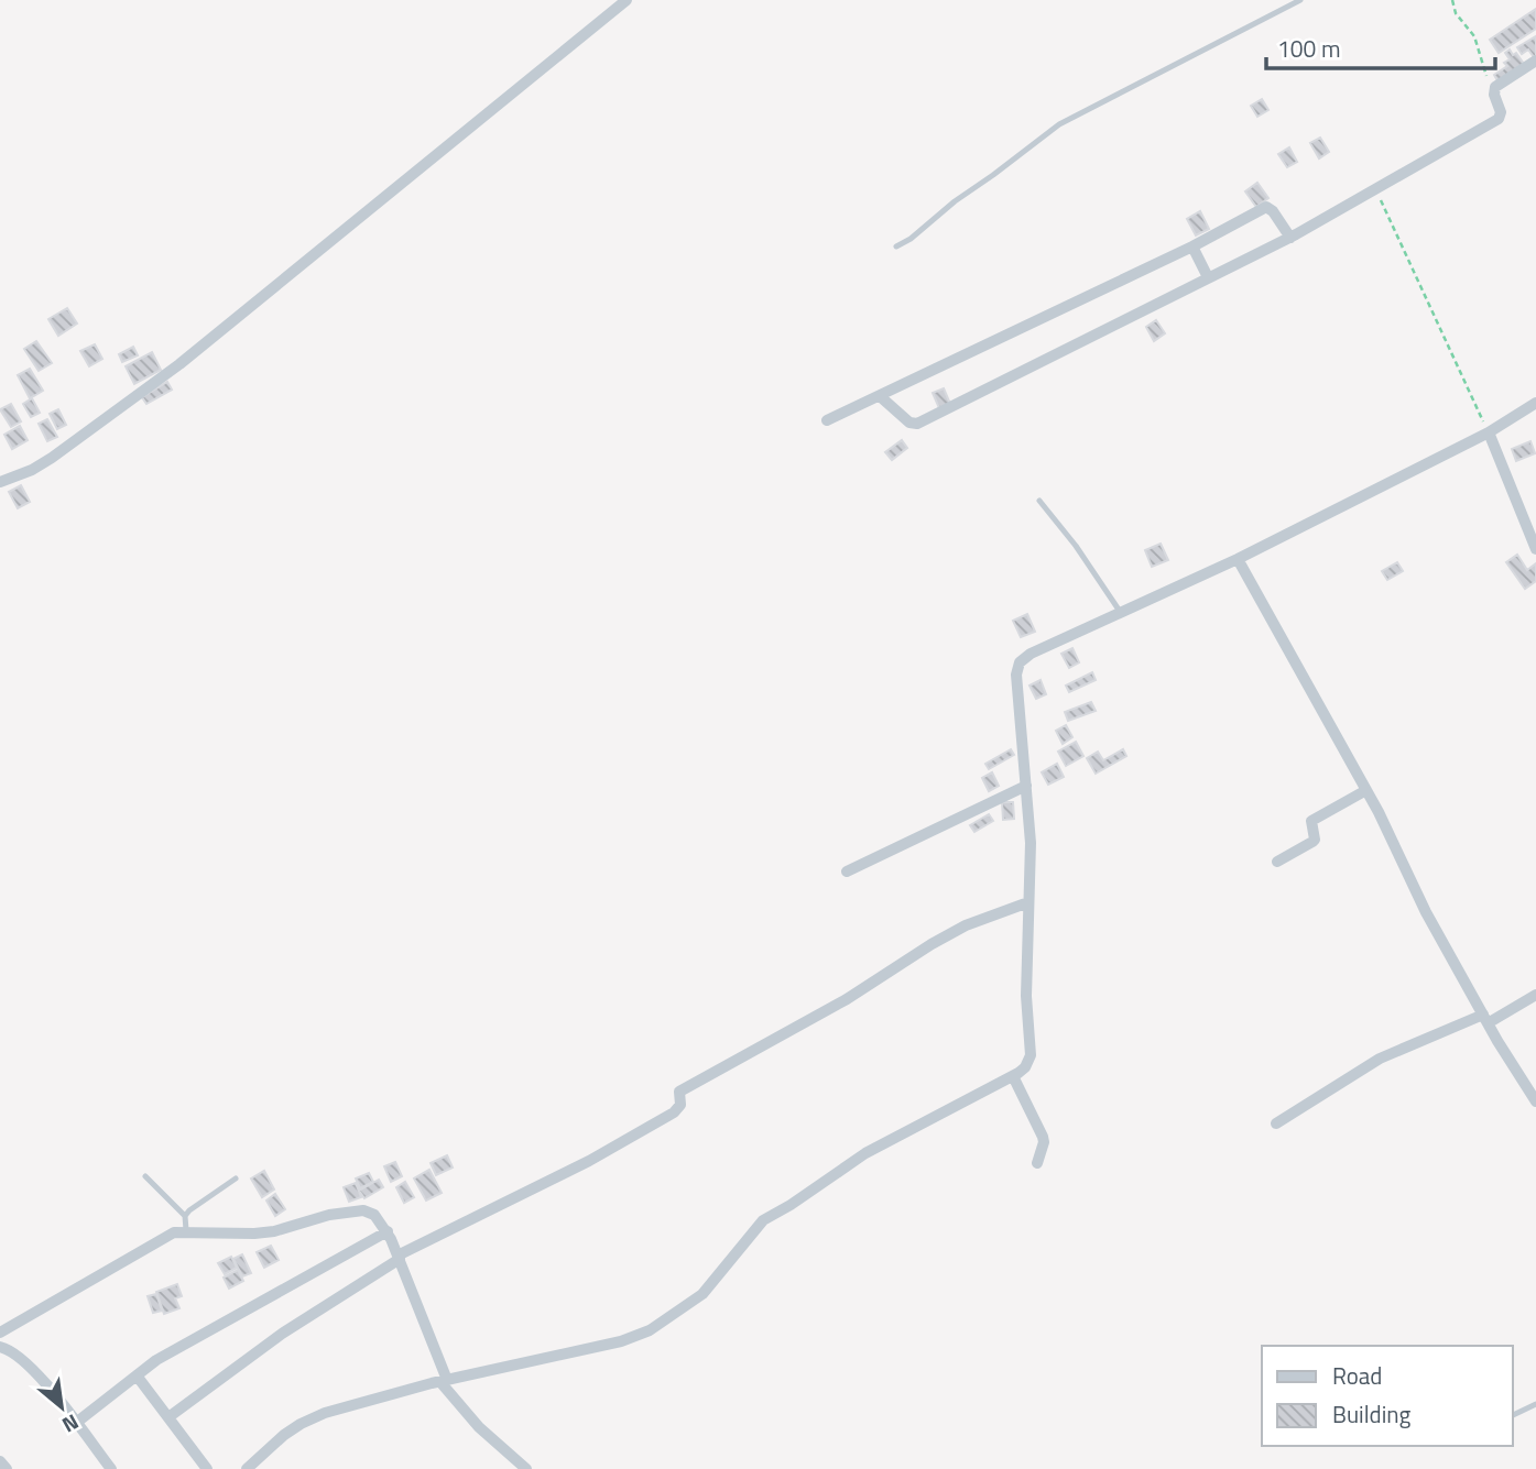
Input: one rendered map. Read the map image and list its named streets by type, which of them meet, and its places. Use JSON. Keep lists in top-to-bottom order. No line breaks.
{"legend":["Road","Building"],"scale_bar":"100 m","north":"bottom right"}
